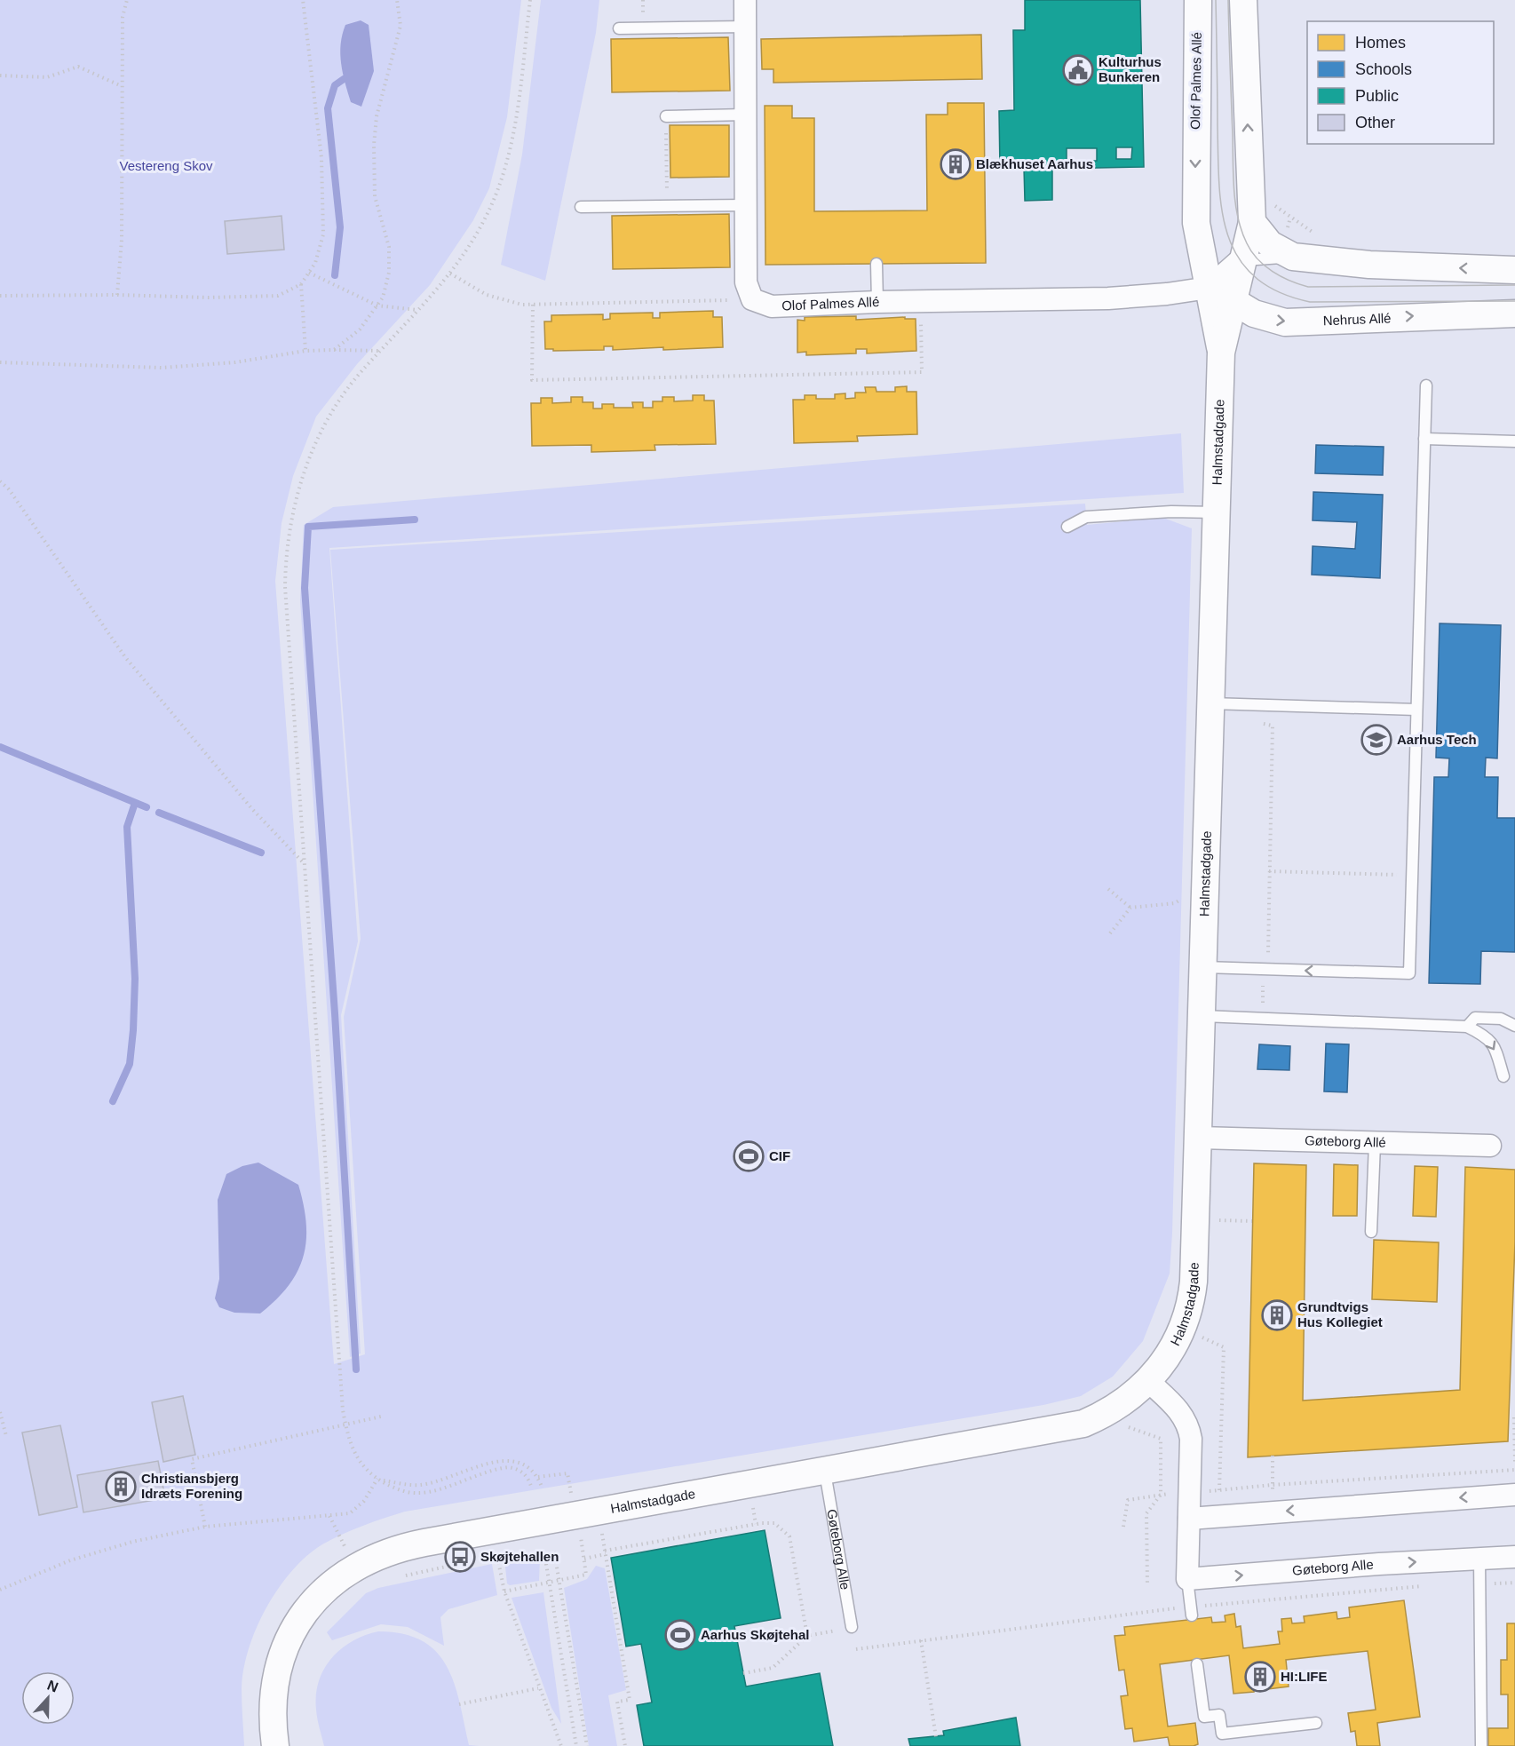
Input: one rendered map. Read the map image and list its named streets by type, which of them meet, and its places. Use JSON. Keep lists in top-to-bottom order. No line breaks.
{"streets":{"street":["Olof Palmes Allé","Nehrus Allé","Halmstadgade","Gøteborg Allé","Gøteborg Alle"]},"crossings":[["Olof Palmes Allé","Nehrus Allé"],["Olof Palmes Allé","Halmstadgade"],["Nehrus Allé","Halmstadgade"],["Halmstadgade","Gøteborg Allé"],["Halmstadgade","Gøteborg Alle"]],"one_way":["Gøteborg Alle"],"parks":["Vestereng Skov"],"places":{"public building":["Kulturhus Bunkeren"],"building":["Blækhuset Aarhus","Grundtvigs Hus Kollegiet","Christiansbjerg Idræts Forening","HI:LIFE"],"school or university":["Aarhus Tech"],"sports":["CIF","Aarhus Skøjtehal"],"bus stop":["Skøjtehallen"]},"legend":["Homes","Schools","Public","Other"],"north":"top"}
